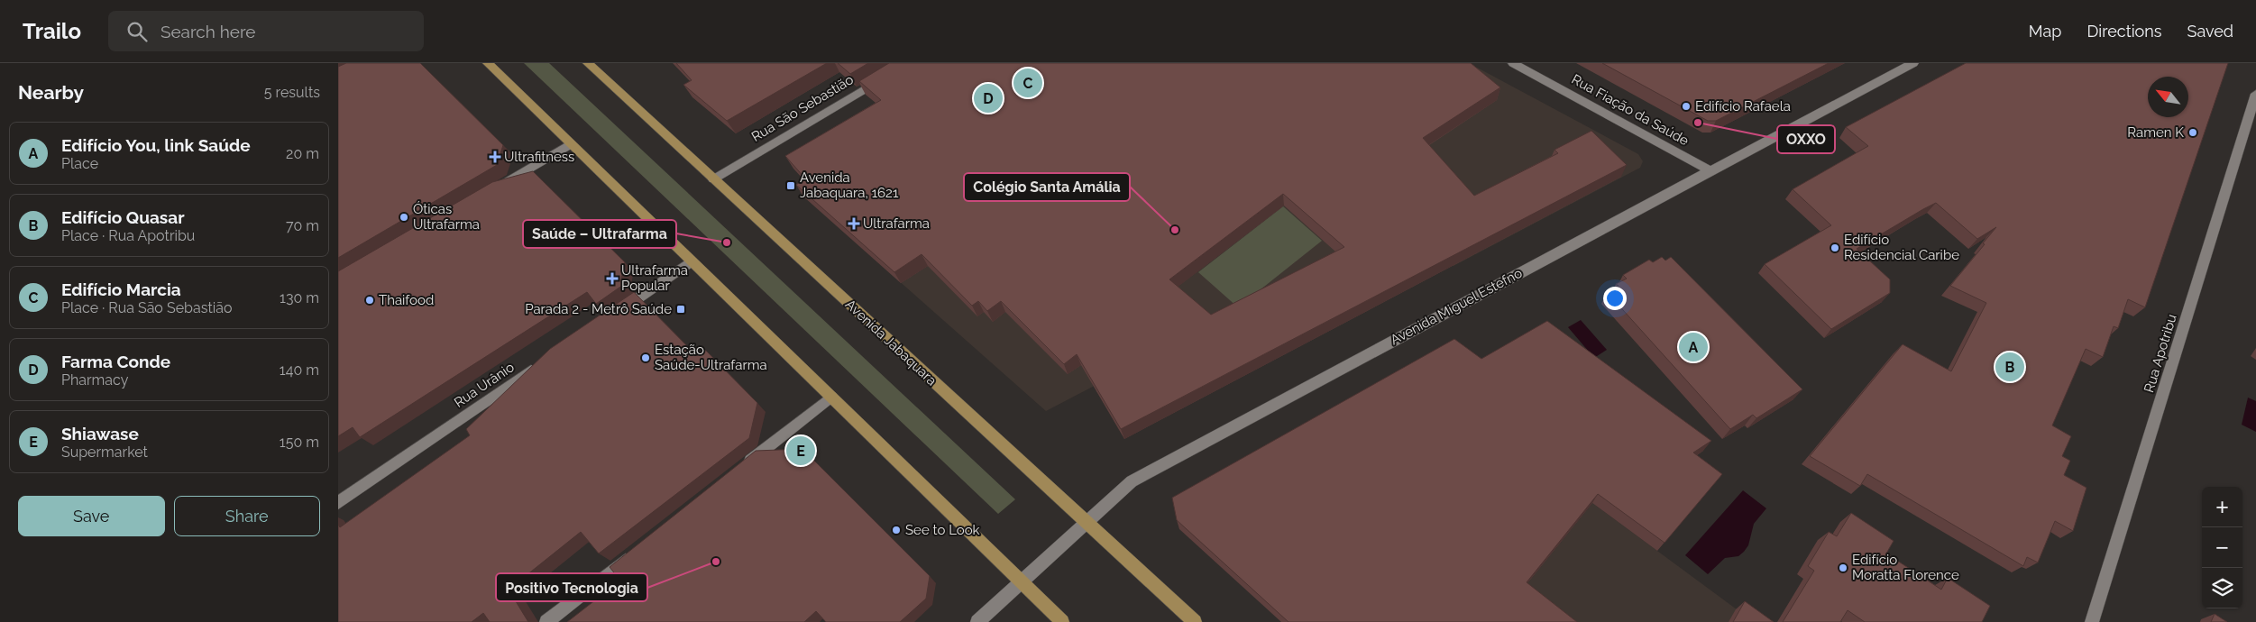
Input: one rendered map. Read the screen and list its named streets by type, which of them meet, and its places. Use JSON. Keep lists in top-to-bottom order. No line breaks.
{"streets":{"main road":["Avenida Jabaquara"],"street":["Rua São Sebastião","Rua Fiação da Saúde","Avenida Miguel Estefno","Rua Apotribu","Rua Urânio"]},"crossings":[["Rua São Sebastião","Avenida Jabaquara"],["Rua Fiação da Saúde","Avenida Miguel Estefno"],["Avenida Miguel Estefno","Avenida Jabaquara"]],"places":{"other":["Edifício Rafaela","OXXO","Ramen K","Óticas Ultrafarma","Colégio Santa Amália","Saúde – Ultrafarma","Edifício Residencial Caribe","Thaifood","Estação Saúde-Ultrafarma","See to Look","Positivo Tecnologia","Edifício Moratta Florence"],"health":["Ultrafitness","Ultrafarma","Ultrafarma Popular"],"transit":["Avenida Jabaquara, 1621","Parada 2 - Metrô Saúde"]},"north":"top left","page":{"header":"Trailo","search":"Search here","nav":["Map","Directions","Saved"],"heading":["Nearby","5 results"],"pins":["C","D","A","B","E"],"list":[{"mark":"A","name":"Edifício You, link Saúde","note":"Place","value":"20 m"},{"mark":"B","name":"Edifício Quasar","note":"Place · Rua Apotribu","value":"70 m"},{"mark":"C","name":"Edifício Marcia","note":"Place · Rua São Sebastião","value":"130 m"},{"mark":"D","name":"Farma Conde","note":"Pharmacy","value":"140 m"},{"mark":"E","name":"Shiawase","note":"Supermarket","value":"150 m"}],"buttons":["Save","Share"],"map_buttons":["+","−"]}}
